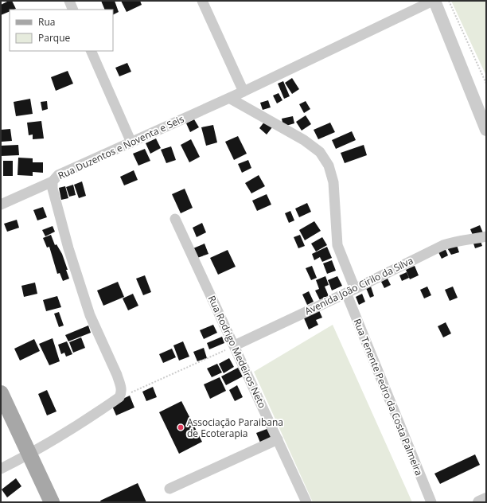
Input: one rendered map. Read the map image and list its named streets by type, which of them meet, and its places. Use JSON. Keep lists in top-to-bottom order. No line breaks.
{"streets":{"street":["Rua Duzentos e Noventa e Seis","Avenida João Cirilo da Silva","Rua Rodrigo Medeiros Neto","Rua Tenente Pedro da Costa Palmeira"]},"crossings":[["Rua Duzentos e Noventa e Seis","Rua Tenente Pedro da Costa Palmeira"],["Avenida João Cirilo da Silva","Rua Rodrigo Medeiros Neto"],["Avenida João Cirilo da Silva","Rua Tenente Pedro da Costa Palmeira"]],"places":["Associação Paraibana de Ecoterapia"],"legend":["Rua","Parque"]}
